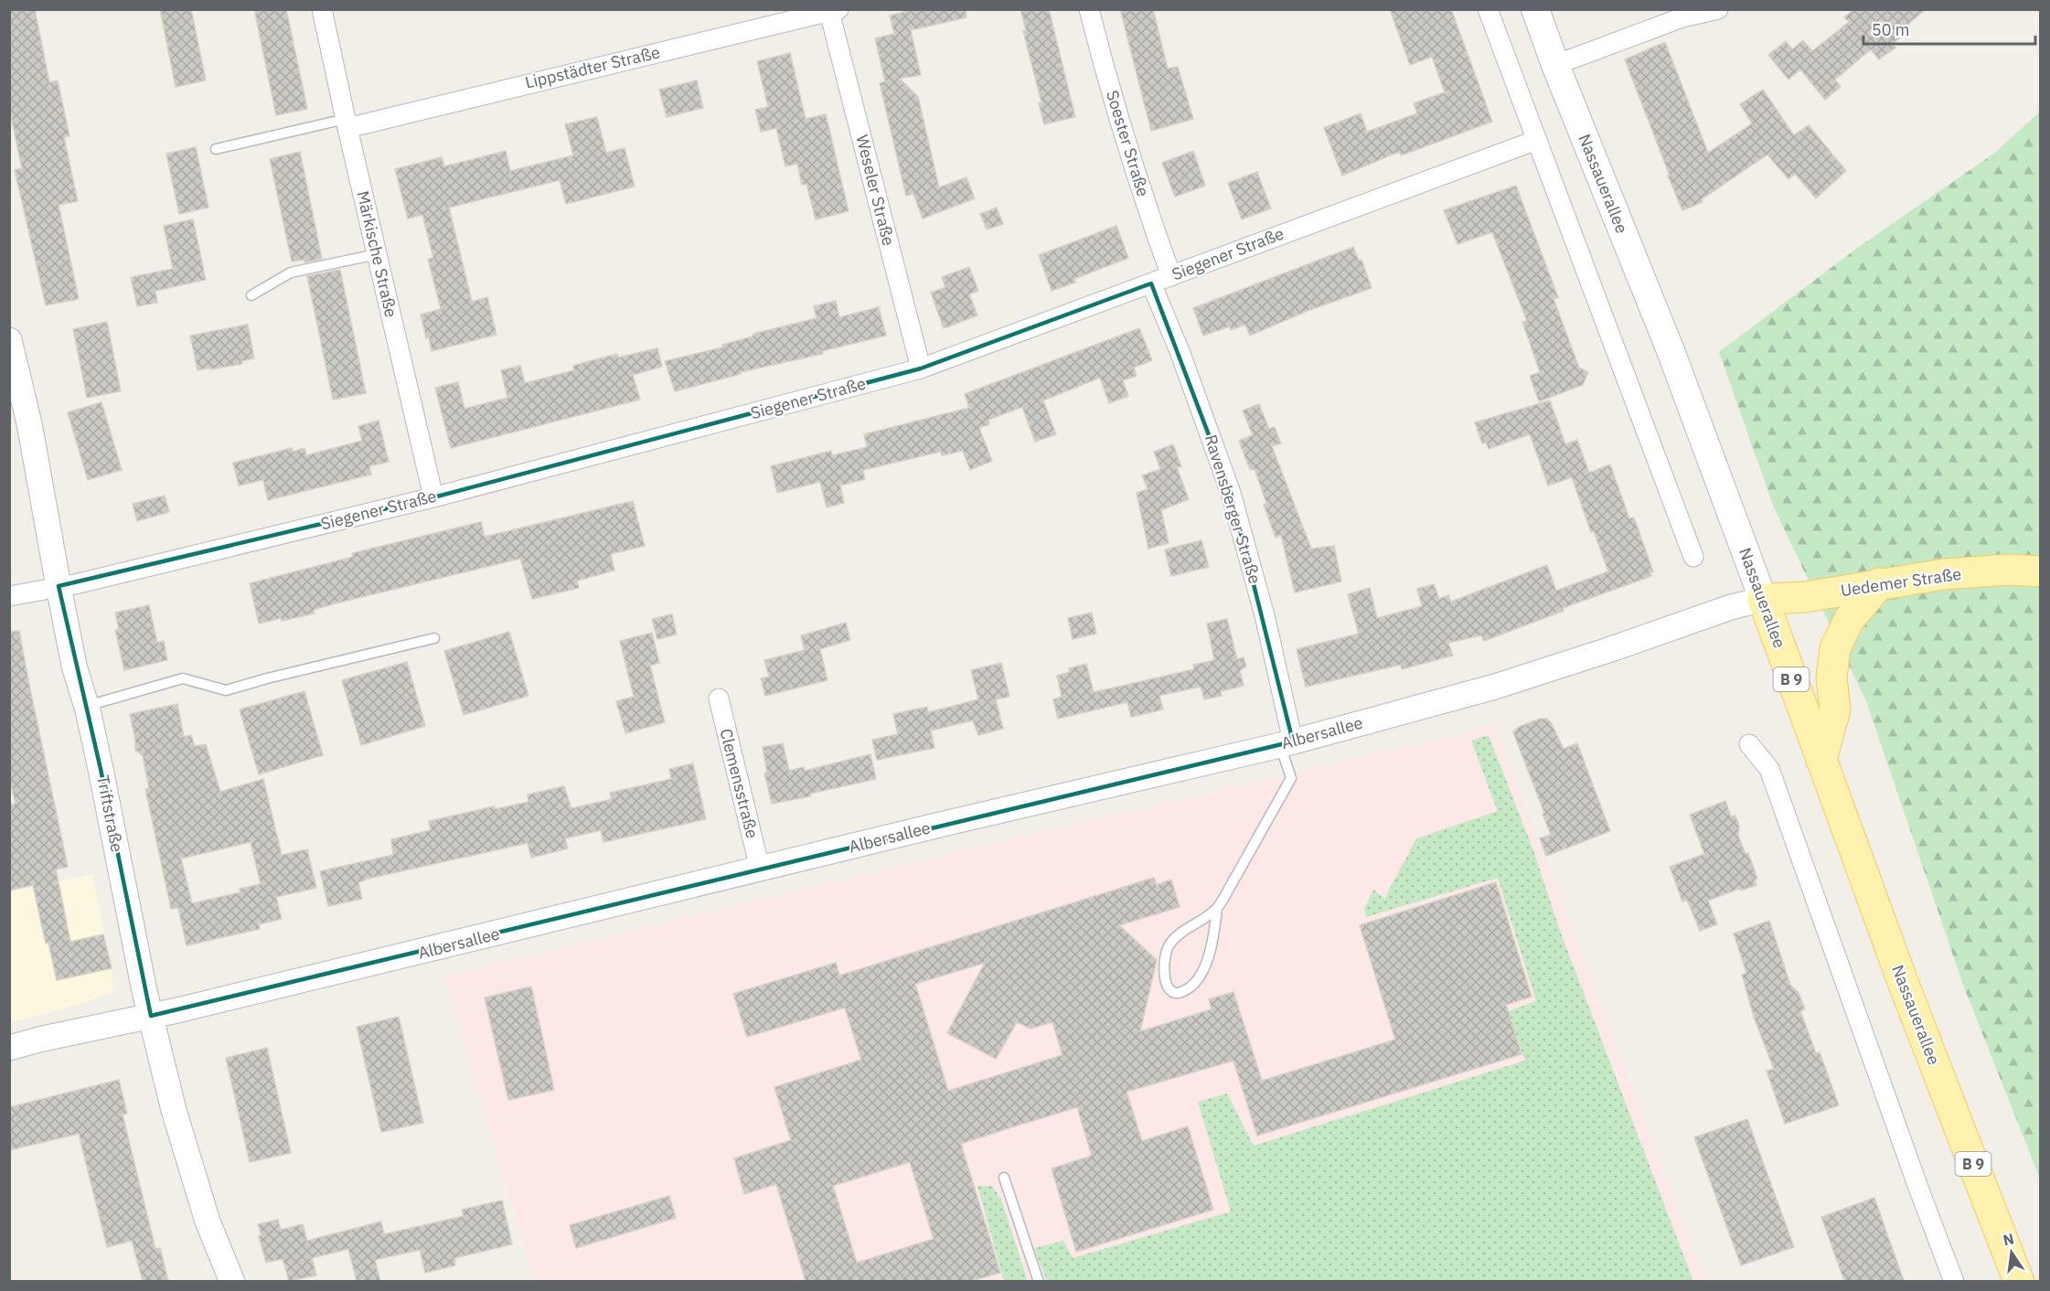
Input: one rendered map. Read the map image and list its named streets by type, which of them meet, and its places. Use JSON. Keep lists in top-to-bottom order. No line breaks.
{"streets":{"main road":["Nassauerallee","Uedemer Straße","B 9"],"street":["Lippstädter Straße","Soester Straße","Weseler Straße","Märkische Straße","Siegener Straße","Ravensberger Straße","Albersallee","Clemensstraße","Triftstraße"]},"crossings":[["Lippstädter Straße","Weseler Straße"],["Lippstädter Straße","Märkische Straße"],["Soester Straße","Siegener Straße"],["Nassauerallee","Uedemer Straße"],["Nassauerallee","Albersallee"],["Weseler Straße","Siegener Straße"],["Märkische Straße","Siegener Straße"],["Siegener Straße","Ravensberger Straße"],["Siegener Straße","Triftstraße"],["Ravensberger Straße","Albersallee"],["Uedemer Straße","Albersallee"],["Albersallee","Clemensstraße"],["Albersallee","Triftstraße"]],"scale_bar":"50 m","north":"top"}
